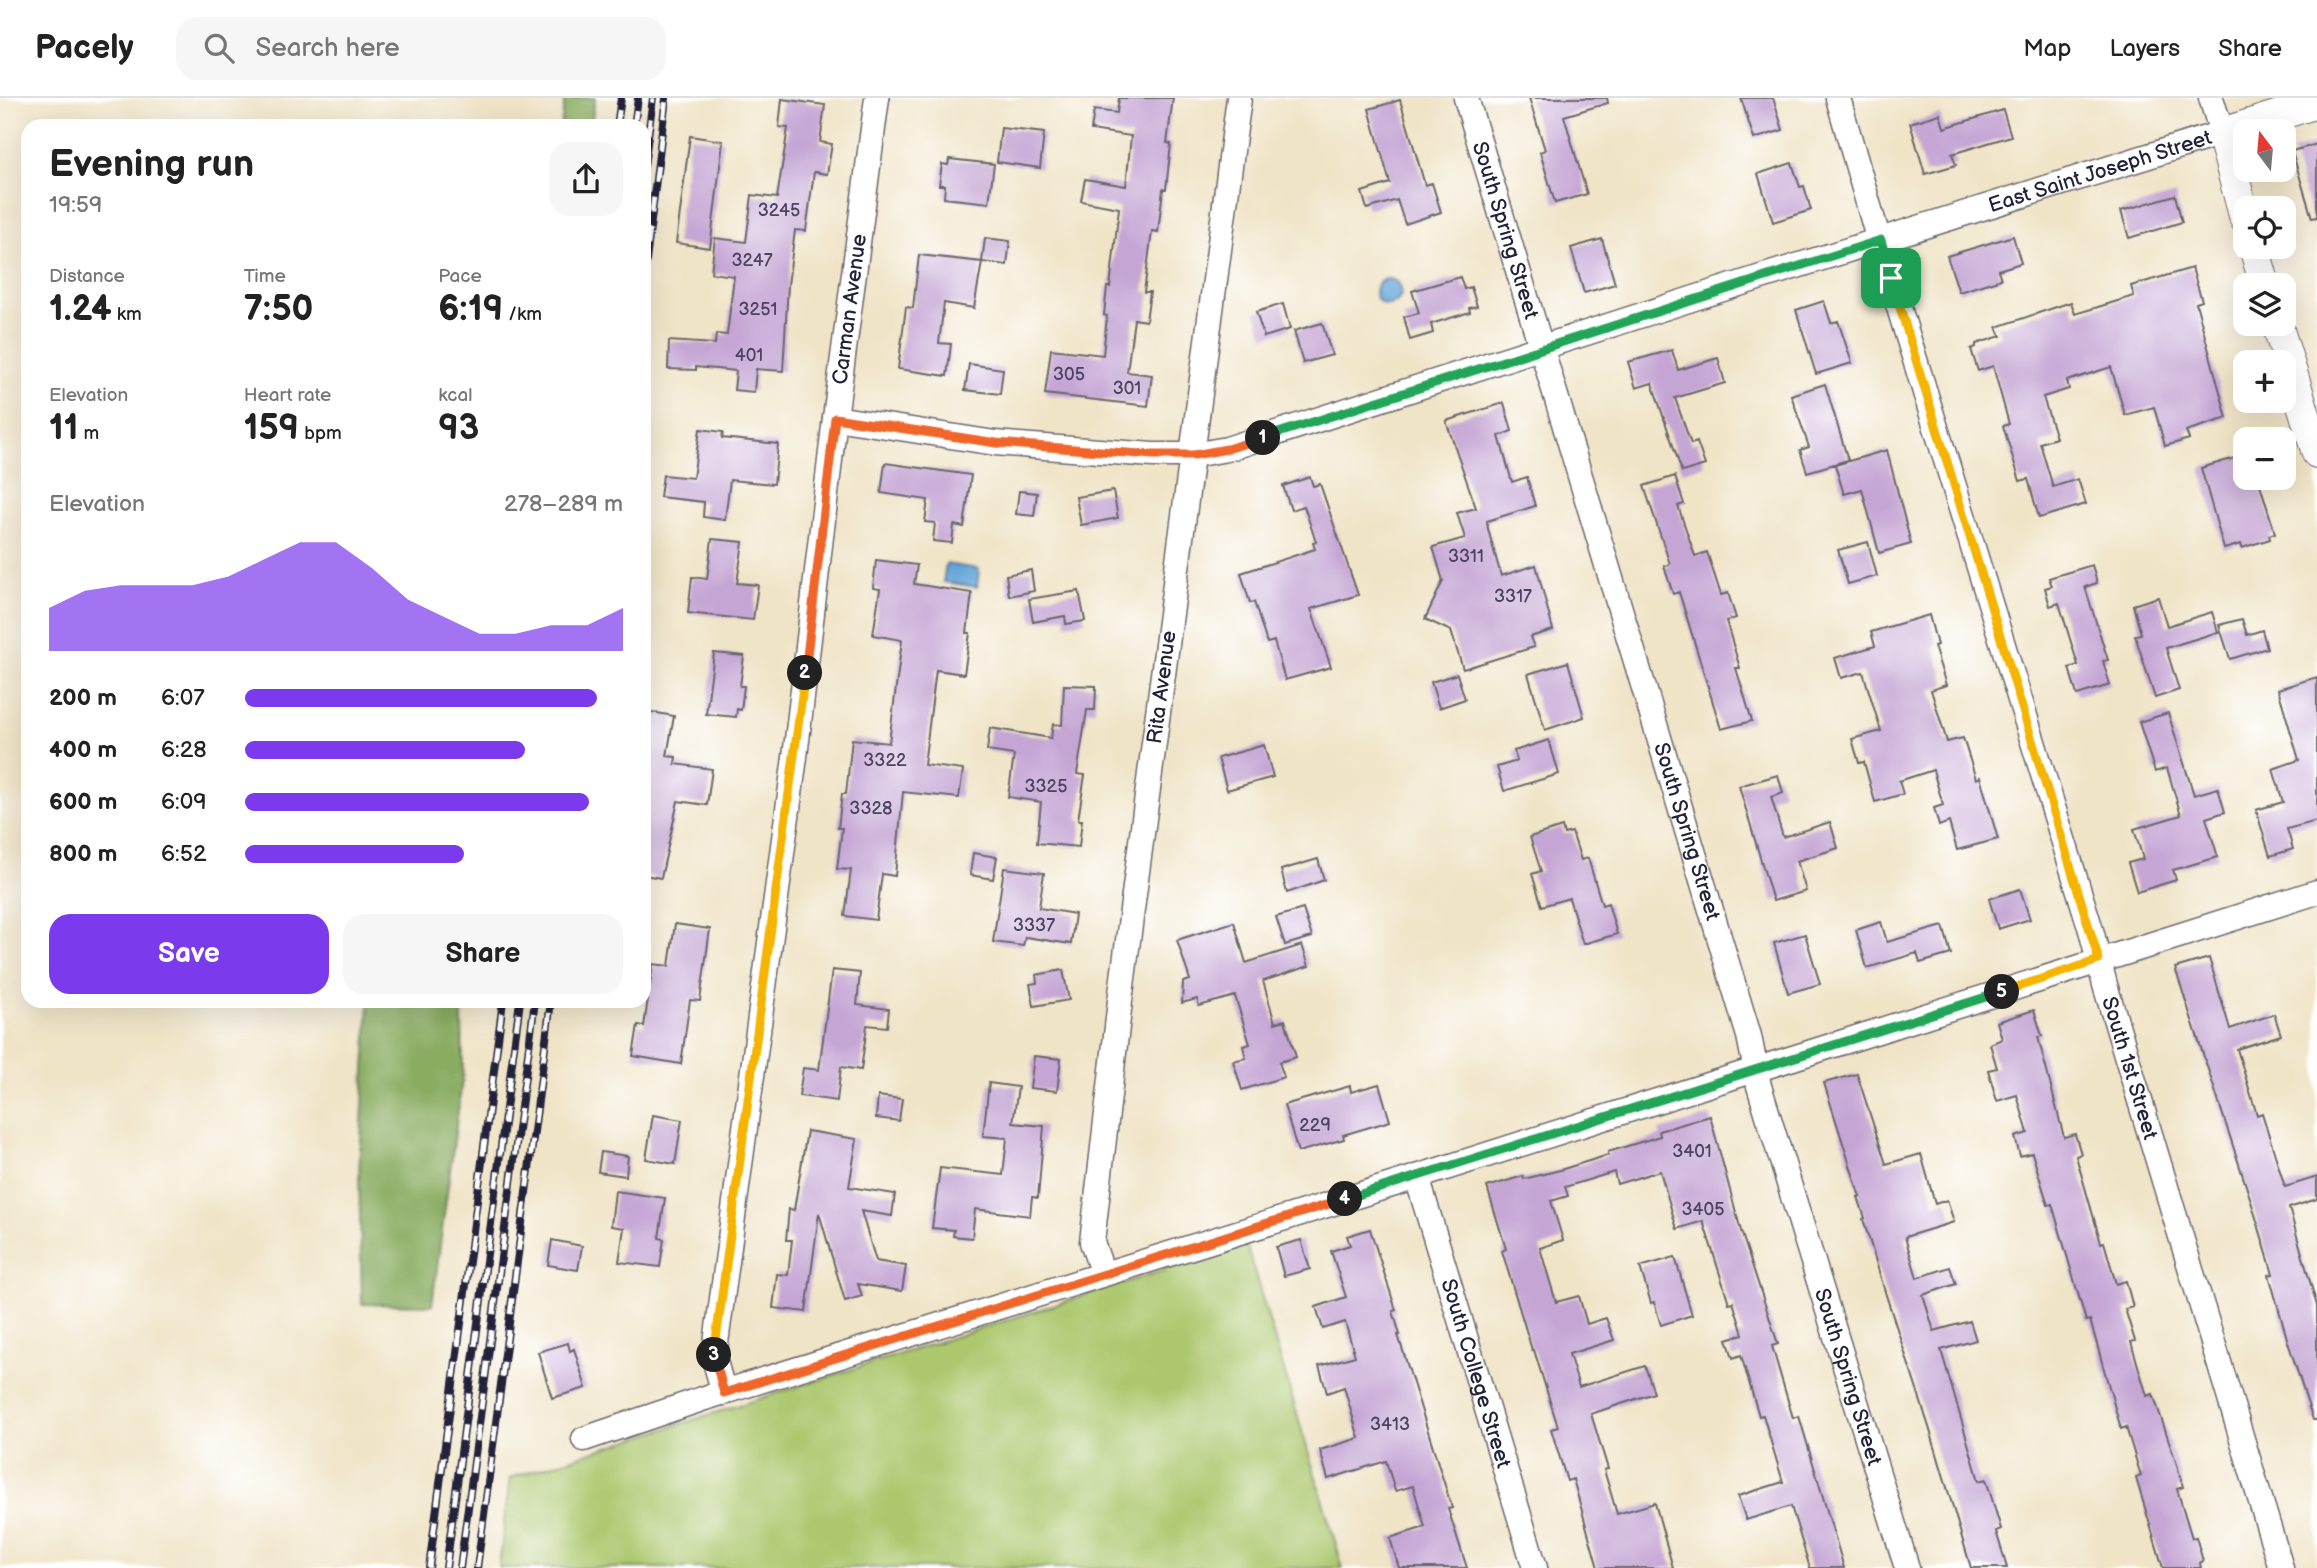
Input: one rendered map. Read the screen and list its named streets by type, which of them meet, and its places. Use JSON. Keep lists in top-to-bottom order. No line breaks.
{"streets":{"street":["East Saint Joseph Street","South Spring Street","Carman Avenue","Rita Avenue","South 1st Street","South College Street"]},"crossings":[["East Saint Joseph Street","South Spring Street"],["East Saint Joseph Street","Carman Avenue"],["East Saint Joseph Street","Rita Avenue"],["East Saint Joseph Street","South 1st Street"]],"house_numbers":["3245","3247","3251","401","305","301","3311","3317","3322","3325","3328","3337","229","3401","3405","3413"],"north":"top","page":{"header":"Pacely","search":"Search here","nav":["Map","Layers","Share"],"map_buttons":["+","−"],"heading":["Evening run","19:59"],"stats":[["Distance","1.24 km"],["Time","7:50"],["Pace","6:19 /km"],["Elevation","11 m"],["Heart rate","159 bpm"],["kcal","93"]],"pins":["1","2","5","4","3"],"chart":["Elevation","278–289 m"],"list":[{"name":"200 m","note":"6:07"},{"name":"400 m","note":"6:28"},{"name":"600 m","note":"6:09"},{"name":"800 m","note":"6:52"}],"buttons":["Save","Share"]}}
